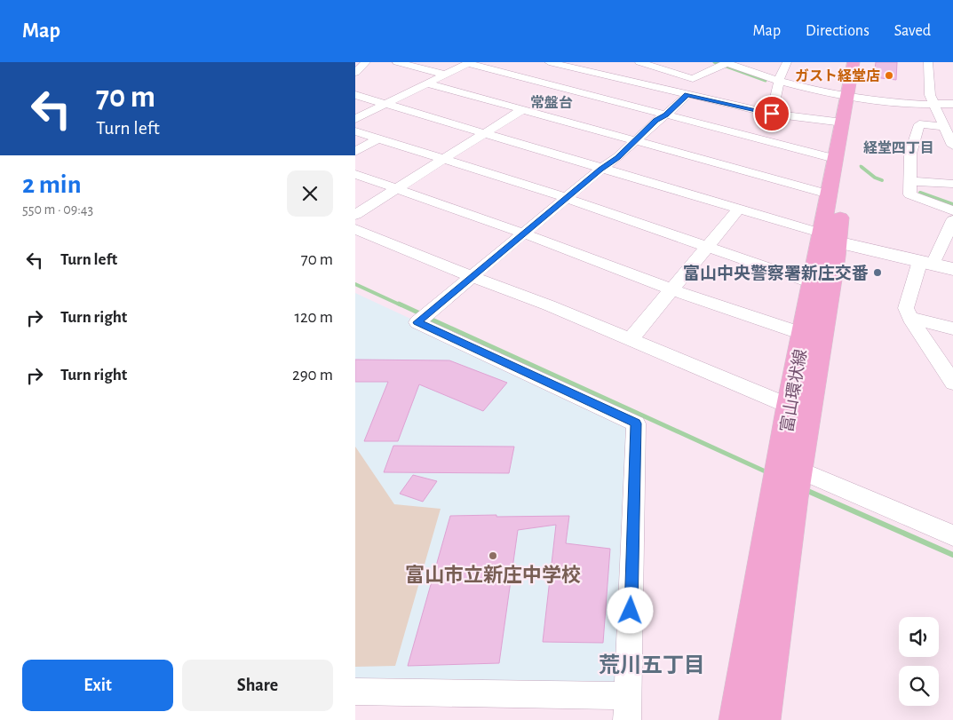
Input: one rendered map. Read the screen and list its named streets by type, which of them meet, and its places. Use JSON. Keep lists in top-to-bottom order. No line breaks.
{"streets":{"main road":["富山環状線"]},"districts":["常盤台","経堂四丁目","荒川五丁目"],"places":["ガスト経堂店","富山中央警察署新庄交番","富山市立新庄中学校"],"page":{"header":"Map","nav":["Map","Directions","Saved"],"turn":["70 m","Turn left"],"heading":["2 min","550 m · 09:43"],"list":[{"name":"Turn left","value":"70 m"},{"name":"Turn right","value":"120 m"},{"name":"Turn right","value":"290 m"}],"buttons":["Exit","Share"]}}
